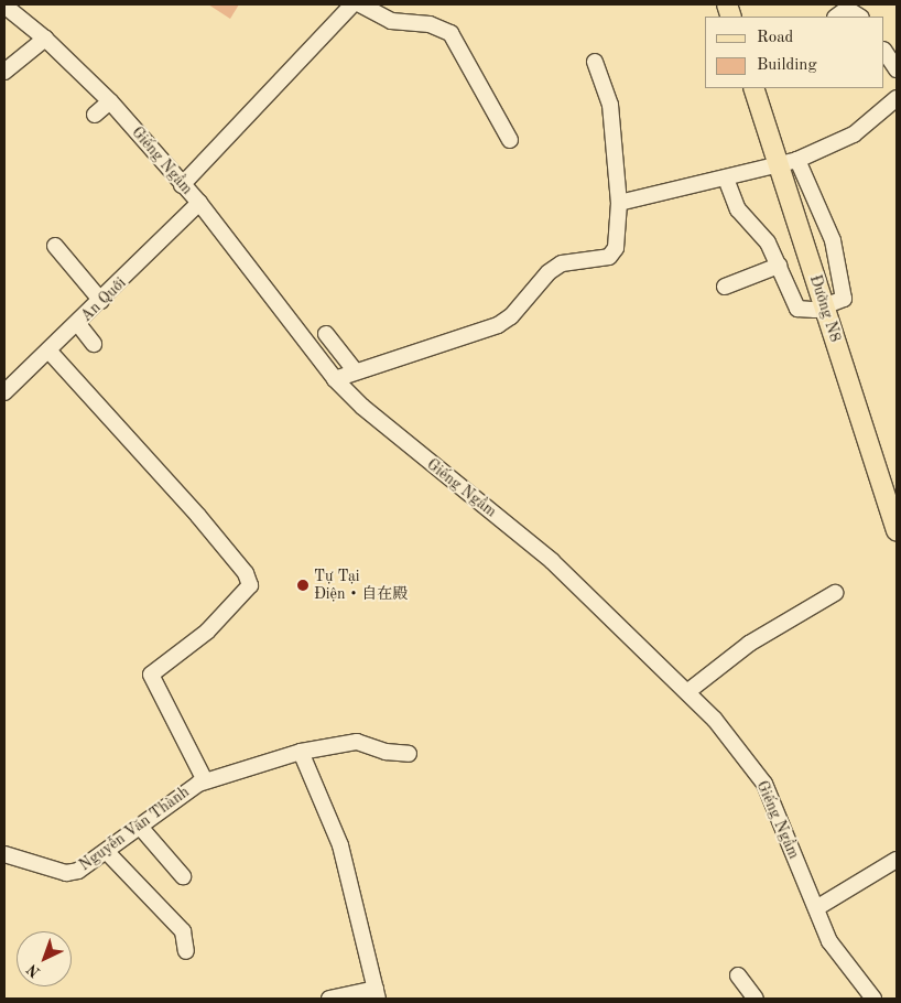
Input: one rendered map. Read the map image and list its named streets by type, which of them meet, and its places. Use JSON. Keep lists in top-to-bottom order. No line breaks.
{"streets":{"main road":["Đường N8"],"street":["Giếng Ngầm","An Quới","Nguyễn Văn Thành"]},"crossings":[["Giếng Ngầm","An Quới"]],"places":["Tự Tại Điện • 自在殿"],"legend":["Road","Building"],"north":"bottom left"}
